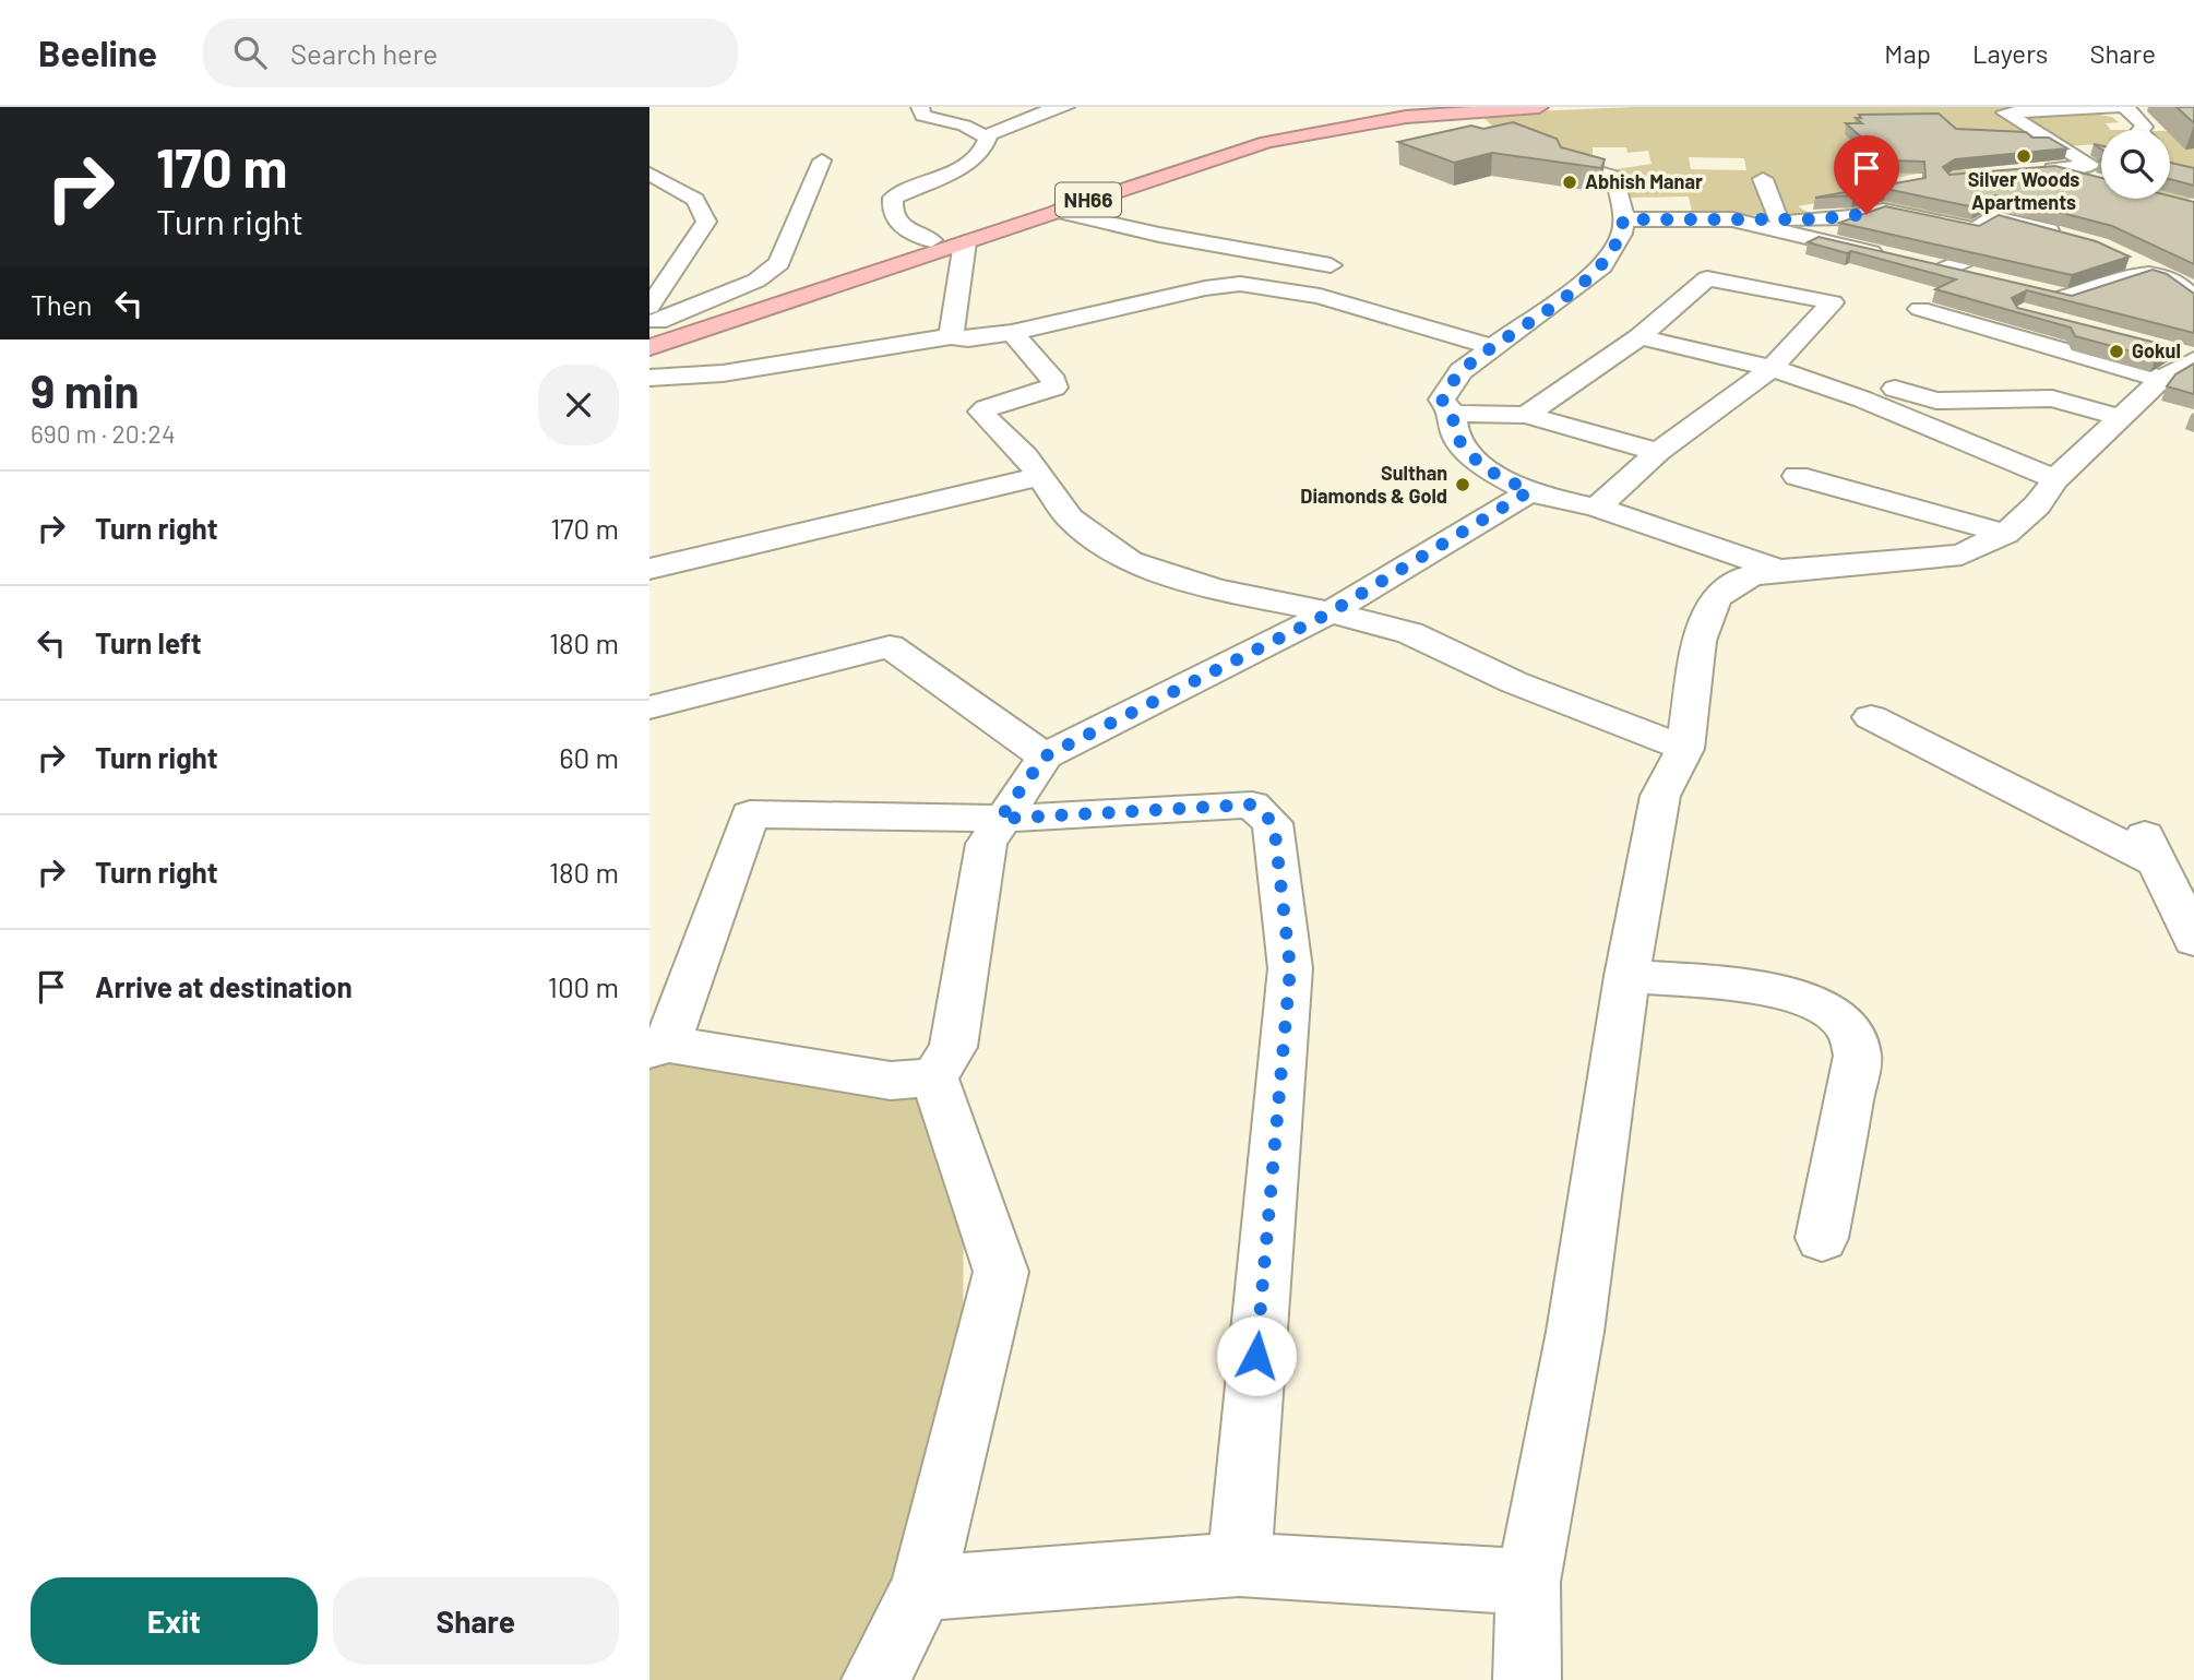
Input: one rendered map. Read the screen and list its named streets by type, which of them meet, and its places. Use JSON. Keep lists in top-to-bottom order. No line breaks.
{"streets":{"highway":["NH66"]},"places":["Silver Woods Apartments","Abhish Manar","Gokul","Sulthan Diamonds & Gold"],"page":{"header":"Beeline","search":"Search here","nav":["Map","Layers","Share"],"turn":["170 m","Turn right"],"then":"Then","heading":["9 min","690 m · 20:24"],"list":[{"name":"Turn right","value":"170 m"},{"name":"Turn left","value":"180 m"},{"name":"Turn right","value":"60 m"},{"name":"Turn right","value":"180 m"},{"name":"Arrive at destination","value":"100 m"}],"buttons":["Exit","Share"]}}
